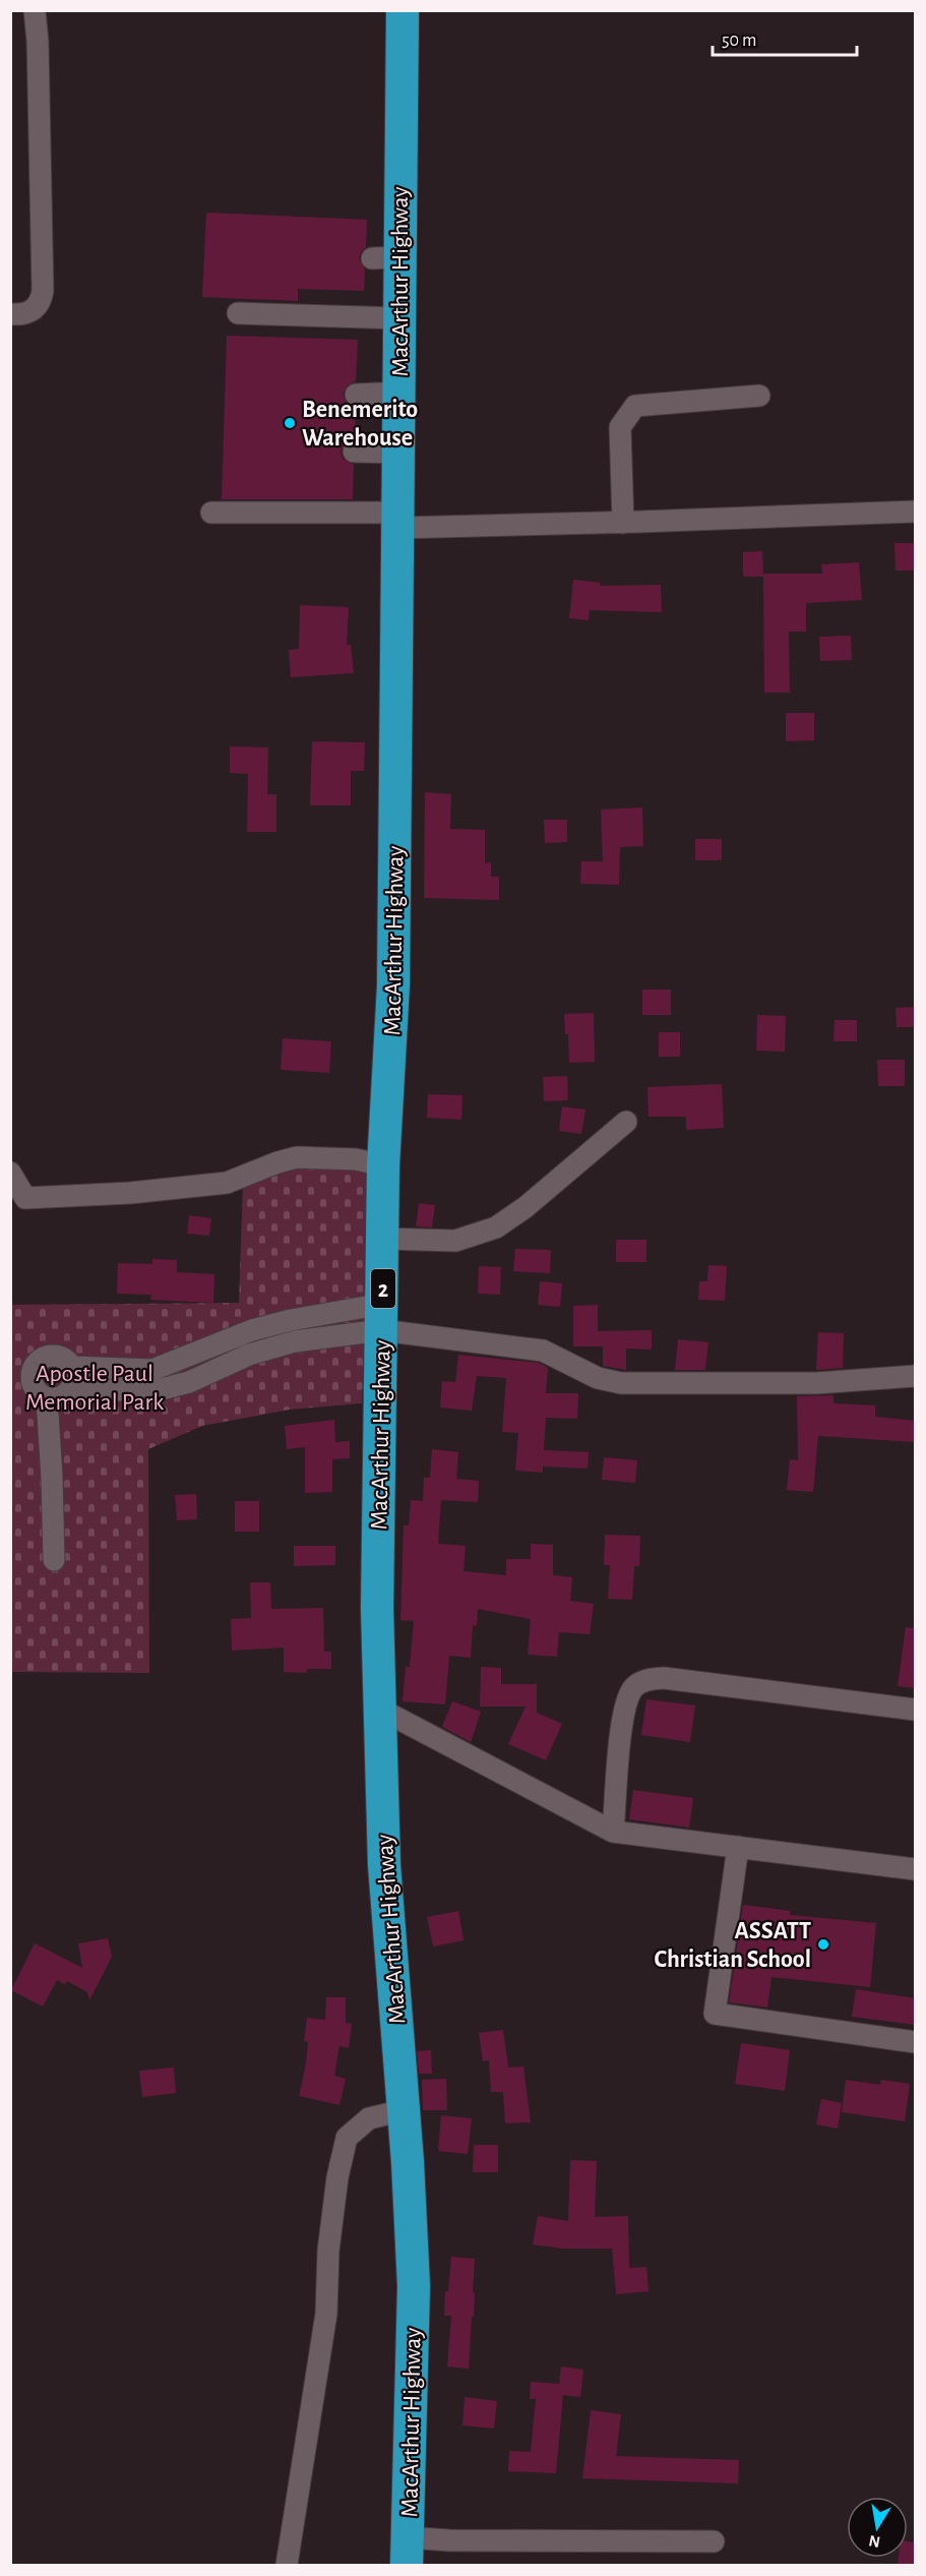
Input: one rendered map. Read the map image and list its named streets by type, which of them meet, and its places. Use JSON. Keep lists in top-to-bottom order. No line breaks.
{"streets":{"highway":["MacArthur Highway","2"]},"parks":["Apostle Paul Memorial Park"],"places":["Benemerito Warehouse","ASSATT Christian School"],"scale_bar":"50 m","north":"bottom"}
